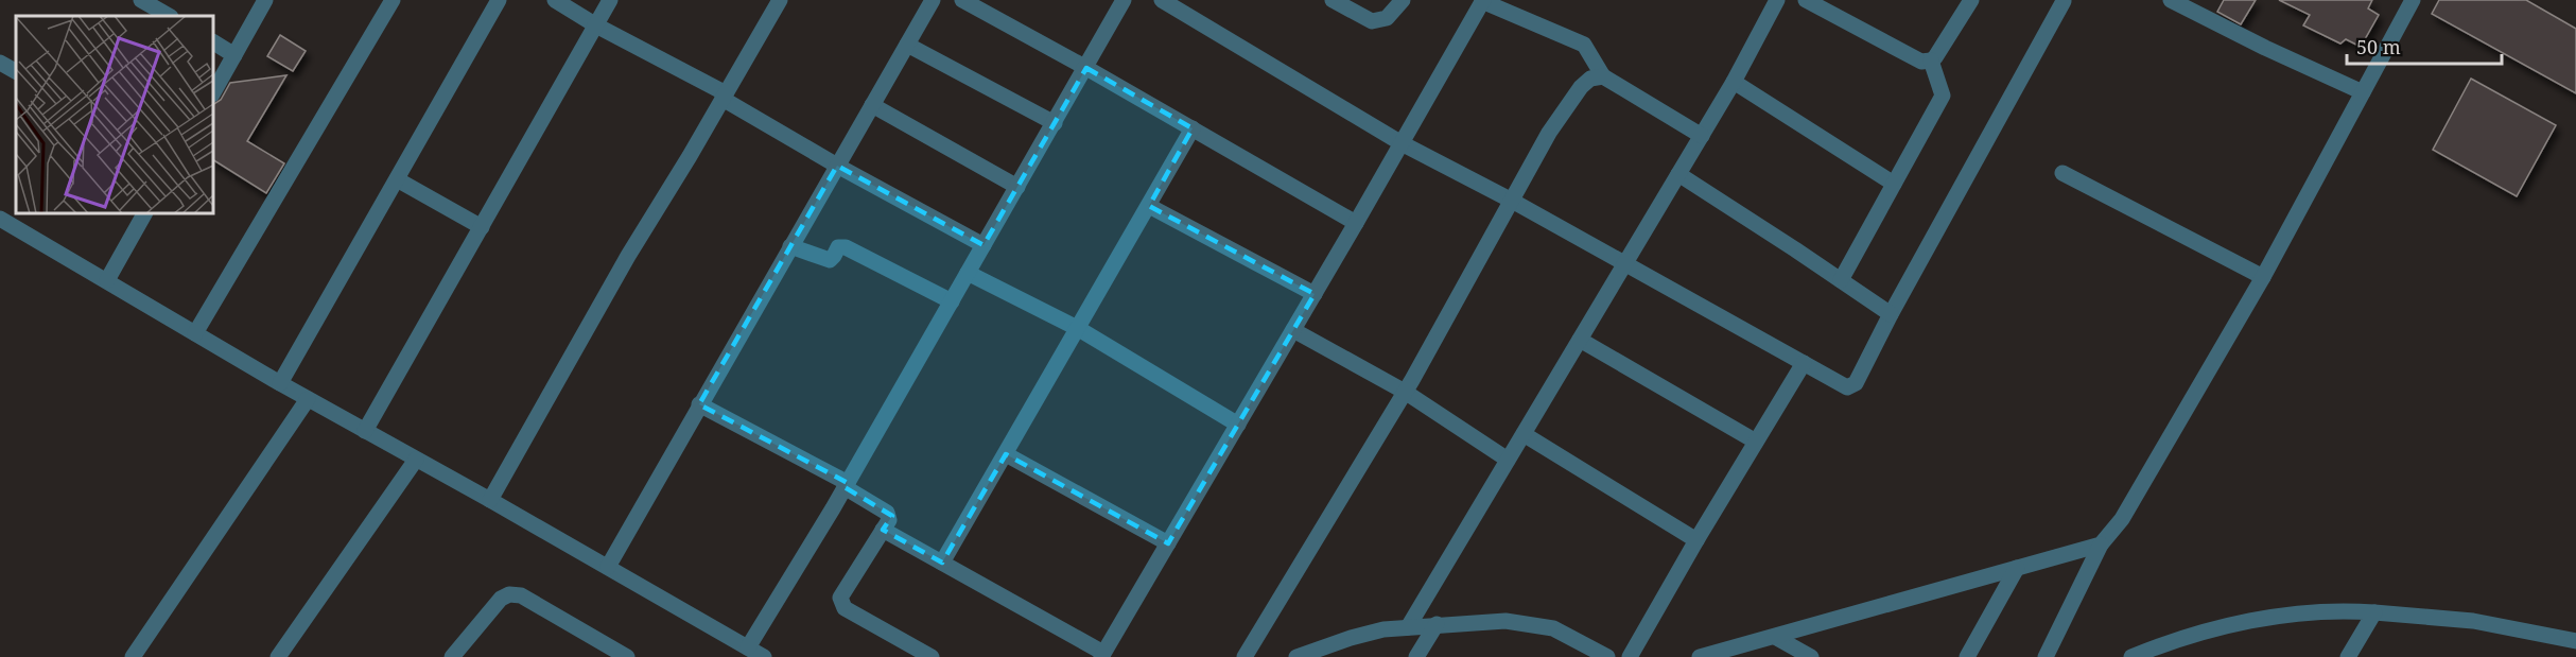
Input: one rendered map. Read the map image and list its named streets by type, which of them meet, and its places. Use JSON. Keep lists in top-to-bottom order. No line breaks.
{"scale_bar":"50 m"}
